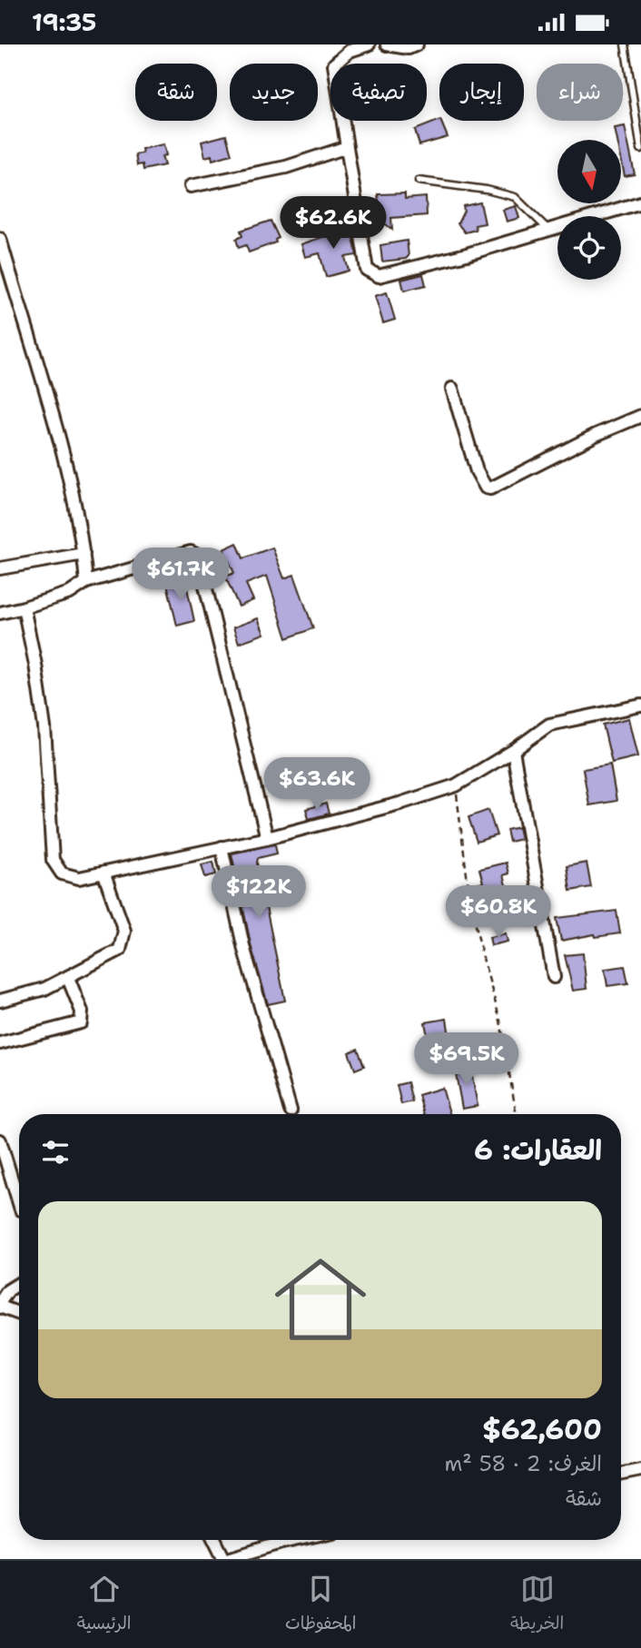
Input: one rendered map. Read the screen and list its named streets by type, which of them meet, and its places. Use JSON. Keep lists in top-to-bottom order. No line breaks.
{"north":"bottom","page":{"status":"19:35","chip":["شراء","إيجار","تصفية","جديد","شقة"],"price":["$62.6K","$61.7K","$63.6K","$122K","$60.8K","$69.5K"],"heading":"العقارات: 6","list":[{"name":"$62,600","note":"الغرف: 2 · 58 m² · شقة"}],"tabs":["الخريطة","المحفوظات","الرئيسية"]}}
